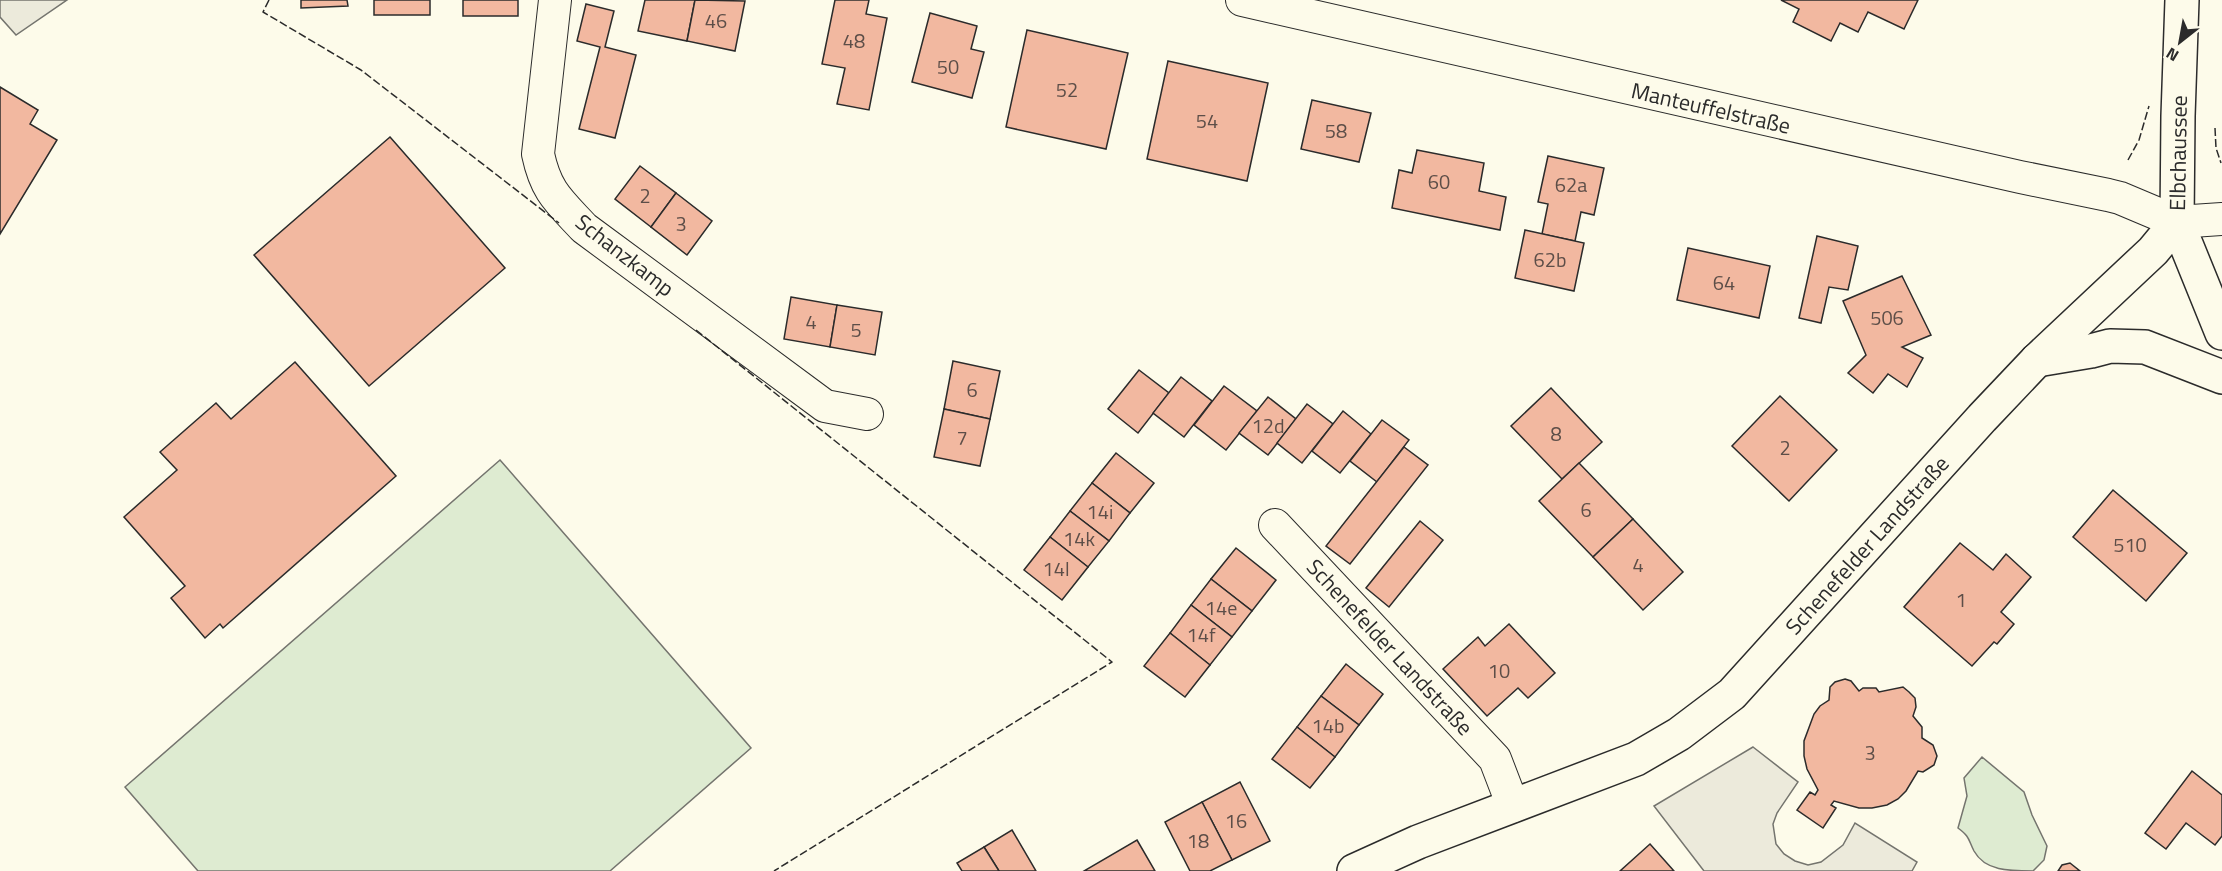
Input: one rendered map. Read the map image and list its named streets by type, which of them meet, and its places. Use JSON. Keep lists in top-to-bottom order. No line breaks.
{"streets":{"main road":["Elbchaussee","Schenefelder Landstraße"],"street":["Manteuffelstraße","Schanzkamp"]},"crossings":[["Manteuffelstraße","Elbchaussee"],["Manteuffelstraße","Schenefelder Landstraße"],["Elbchaussee","Schenefelder Landstraße"]],"house_numbers":["46","48","50","52","54","58","60","62a","2","3","62b","64","506","4","5","6","12d","8","7","2","6","14i","14k","510","4","14l","1","14e","14f","10","14b","3","16","18"],"north":"bottom left"}
